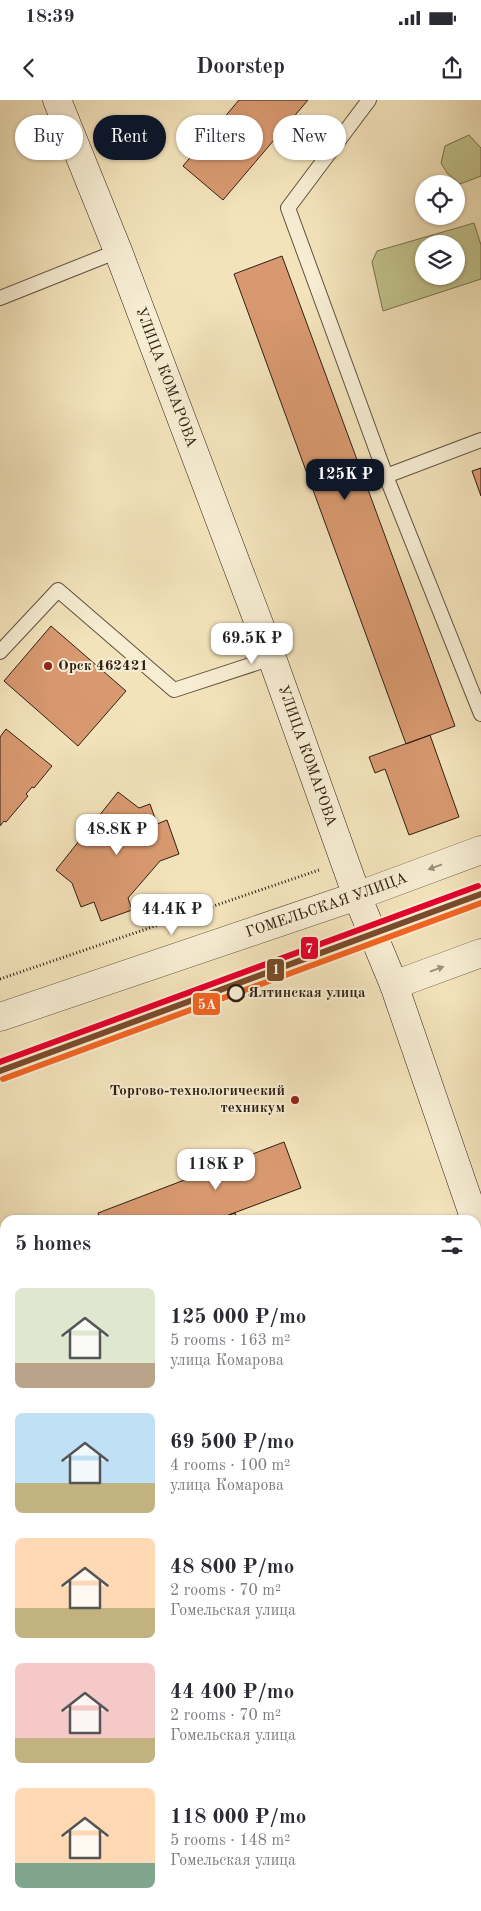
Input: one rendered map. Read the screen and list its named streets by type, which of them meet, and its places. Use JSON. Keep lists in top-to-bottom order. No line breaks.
{"streets":{"main road":["УЛИЦА КОМАРОВА","ГОМЕЛЬСКАЯ УЛИЦА"]},"crossings":[["УЛИЦА КОМАРОВА","ГОМЕЛЬСКАЯ УЛИЦА"]],"places":["Орск 462421","Ялтинская улица","Торгово-технологический техникум"],"lines":["transit line 7","transit line 1","transit line 5А"],"page":{"status":"18:39","header":"Doorstep","chip":["Buy","Rent","Filters","New"],"price":["125K ₽","69.5K ₽","48.8K ₽","44.4K ₽","118K ₽"],"heading":"5 homes","list":[{"name":"125 000 ₽/mo","note":"5 rooms · 163 m² · улица Комарова"},{"name":"69 500 ₽/mo","note":"4 rooms · 100 m² · улица Комарова"},{"name":"48 800 ₽/mo","note":"2 rooms · 70 m² · Гомельская улица"},{"name":"44 400 ₽/mo","note":"2 rooms · 70 m² · Гомельская улица"},{"name":"118 000 ₽/mo","note":"5 rooms · 148 m² · Гомельская улица"}]}}
